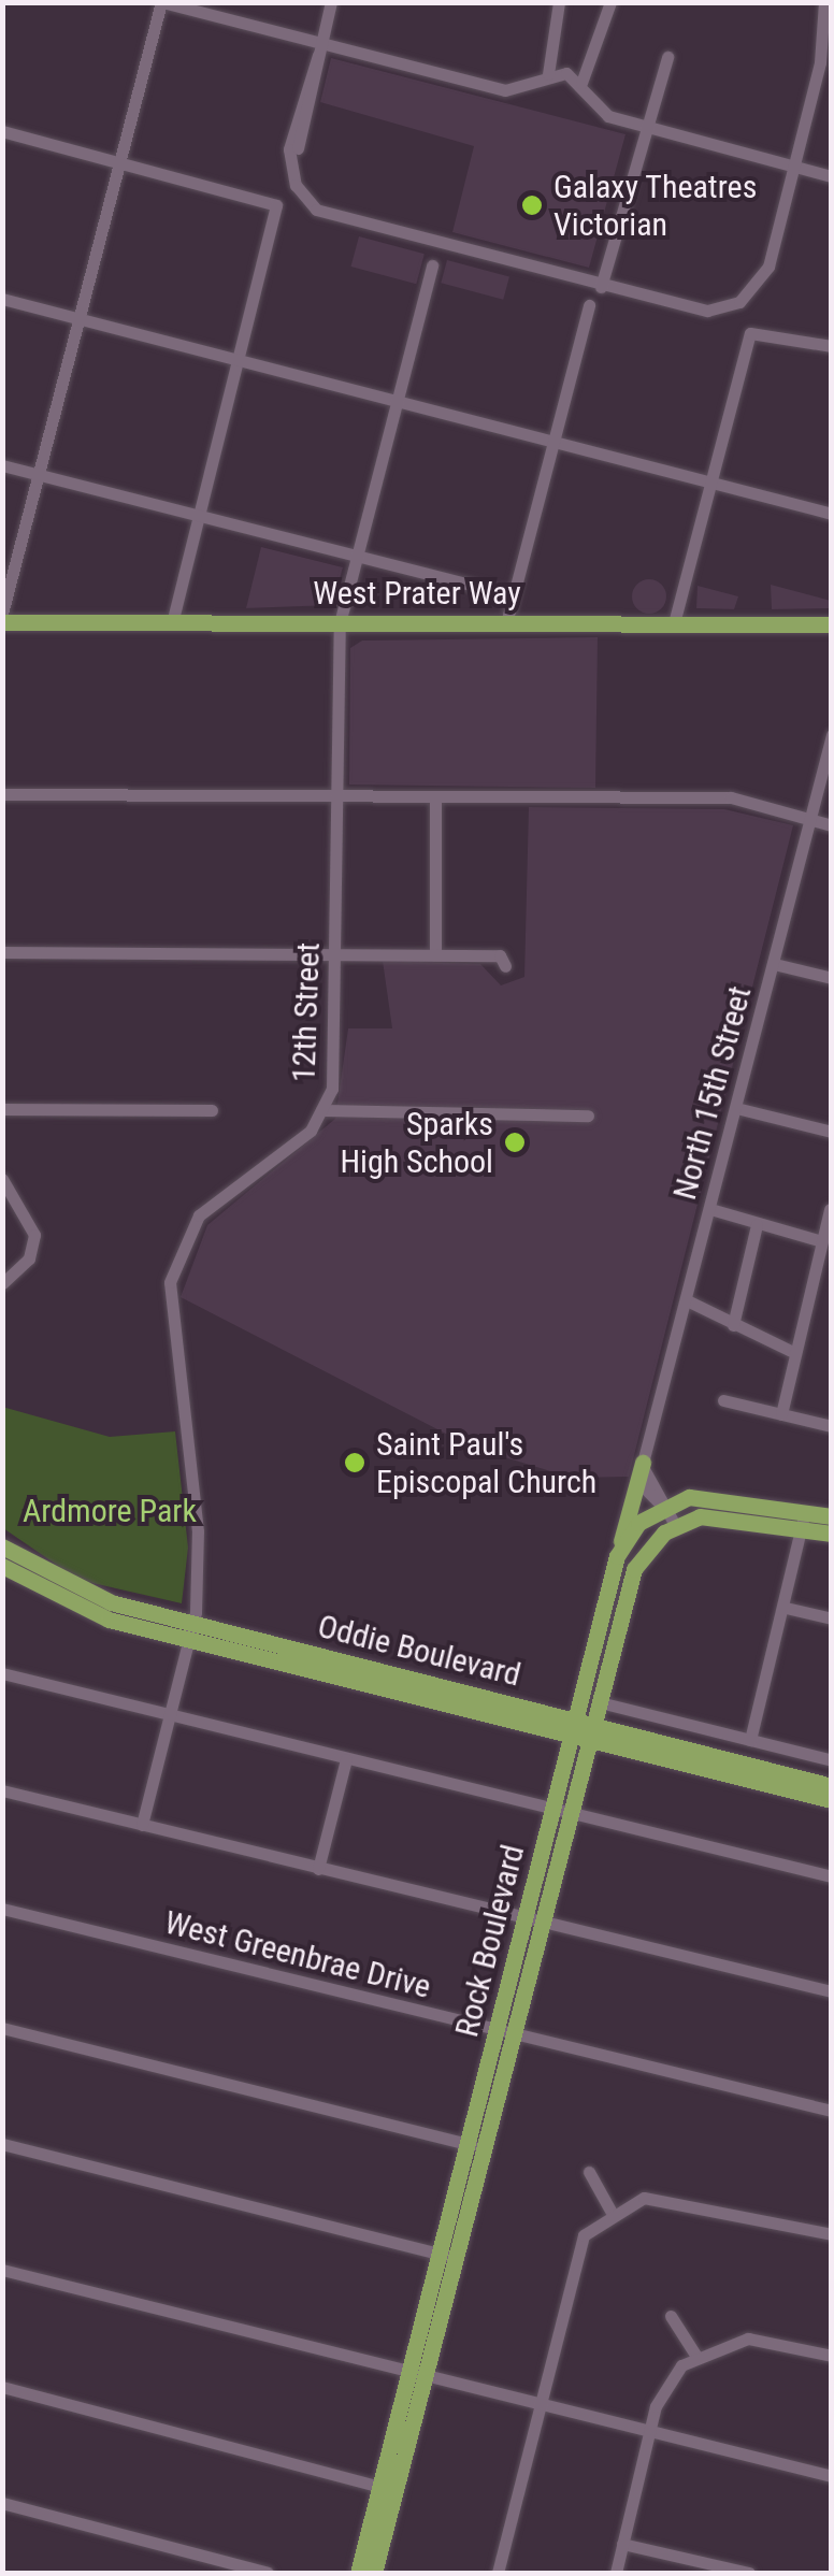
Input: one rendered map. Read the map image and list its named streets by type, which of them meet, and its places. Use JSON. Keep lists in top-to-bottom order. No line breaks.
{"streets":{"main road":["West Prater Way","Oddie Boulevard","Rock Boulevard"],"street":["12th Street","North 15th Street","West Greenbrae Drive"]},"crossings":[["West Prater Way","12th Street"],["12th Street","Oddie Boulevard"],["Oddie Boulevard","Rock Boulevard"],["Rock Boulevard","West Greenbrae Drive"]],"parks":["Ardmore Park"],"places":["Galaxy Theatres Victorian","Sparks High School","Saint Paul's Episcopal Church"]}
